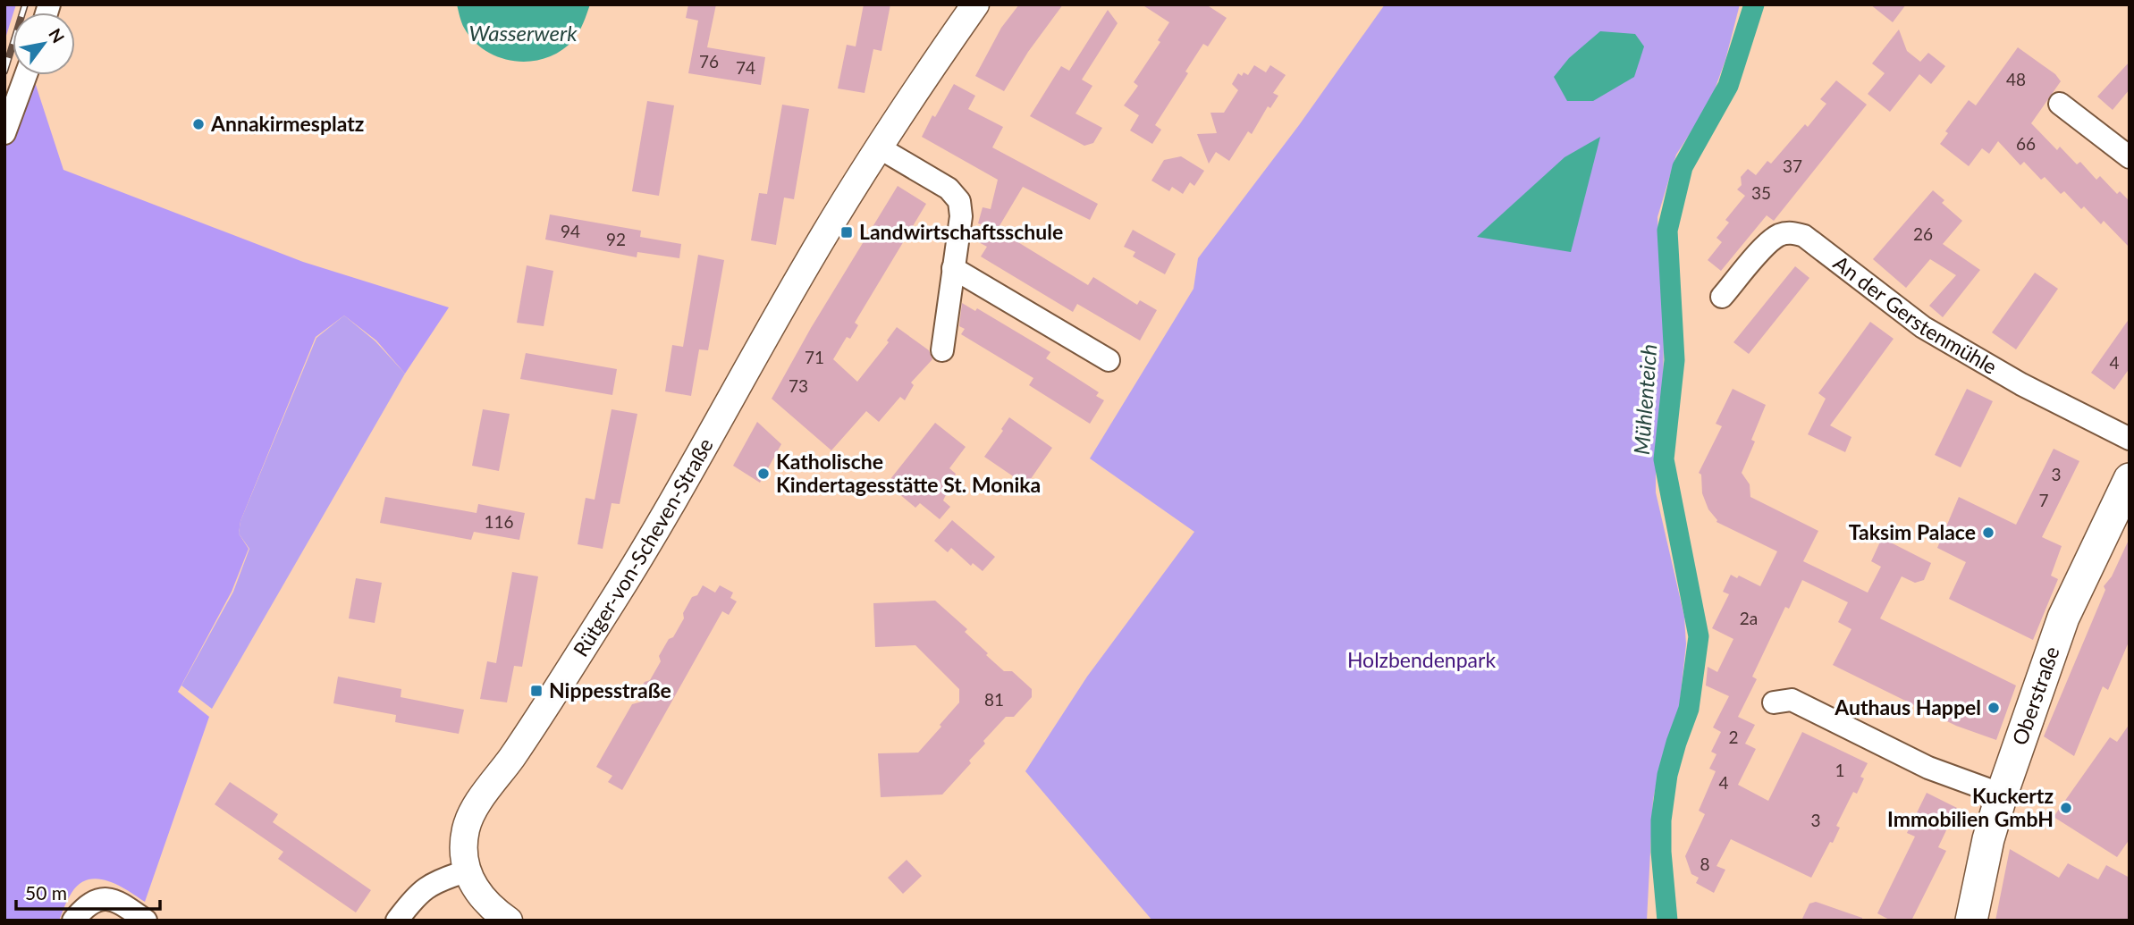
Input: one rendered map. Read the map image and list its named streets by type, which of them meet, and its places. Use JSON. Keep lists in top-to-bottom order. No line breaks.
{"streets":{"main road":["Oberstraße"],"street":["An der Gerstenmühle","Rütger-von-Scheven-Straße"]},"water":["Wasserwerk","Mühlenteich"],"parks":["Holzbendenpark"],"places":{"other":["Annakirmesplatz","Katholische Kindertagesstätte St. Monika","Taksim Palace","Authaus Happel","Kuckertz Immobilien GmbH"],"transit":["Landwirtschaftsschule","Nippesstraße"]},"house_numbers":["76","74","48","66","37","35","94","26","92","71","4","73","3","7","116","2a","81","2","1","4","3","8"],"scale_bar":"50 m","north":"top right"}
